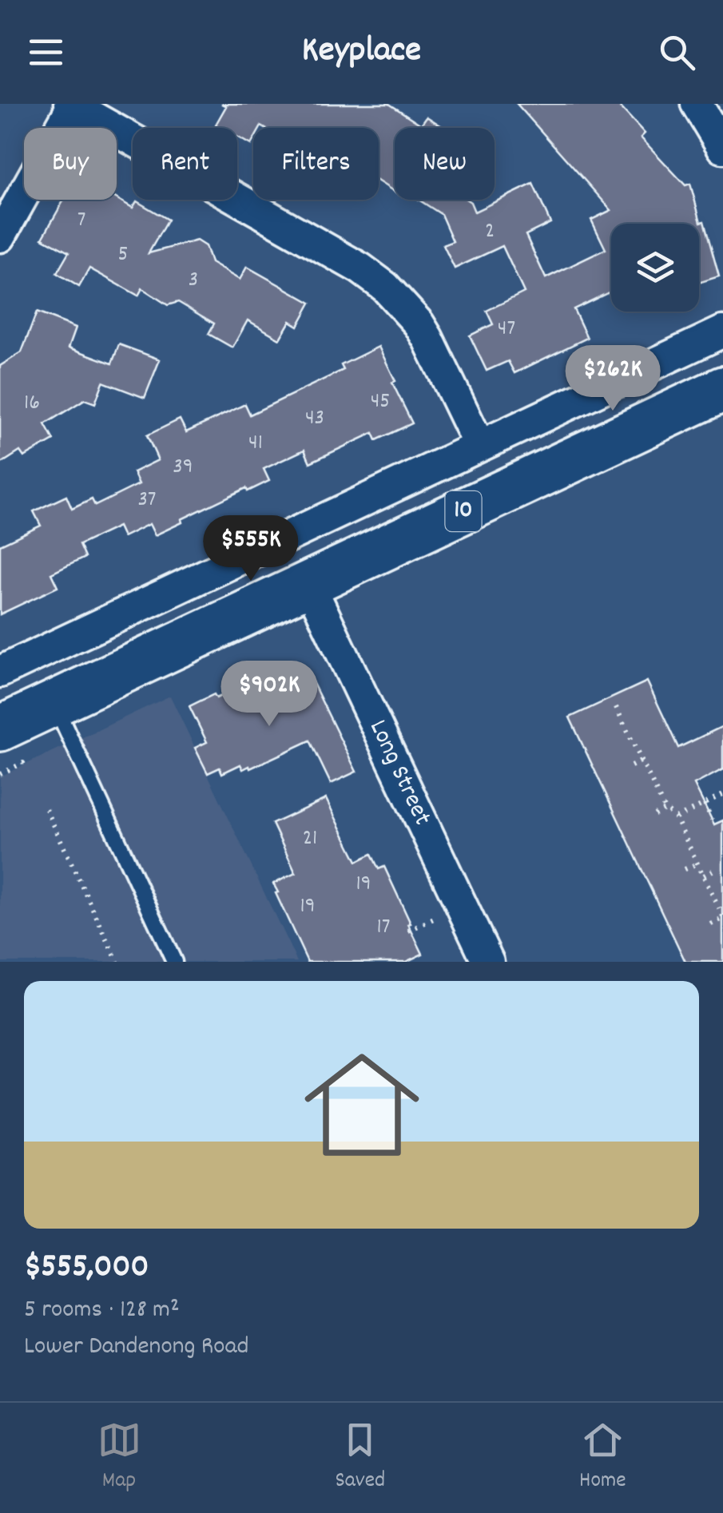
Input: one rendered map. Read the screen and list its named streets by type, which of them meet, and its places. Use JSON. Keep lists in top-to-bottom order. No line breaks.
{"streets":{"highway":["10"],"street":["Long Street"]},"crossings":[["10","Long Street"]],"house_numbers":["7","2","5","3","47","45","16","43","41","39","37","21","19","19","17"],"page":{"header":"Keyplace","chip":["Buy","Rent","Filters","New"],"price":["$262K","$555K","$902K"],"list":[{"name":"$555,000","note":"5 rooms · 128 m² · Lower Dandenong Road"}],"tabs":["Map","Saved","Home"]}}
